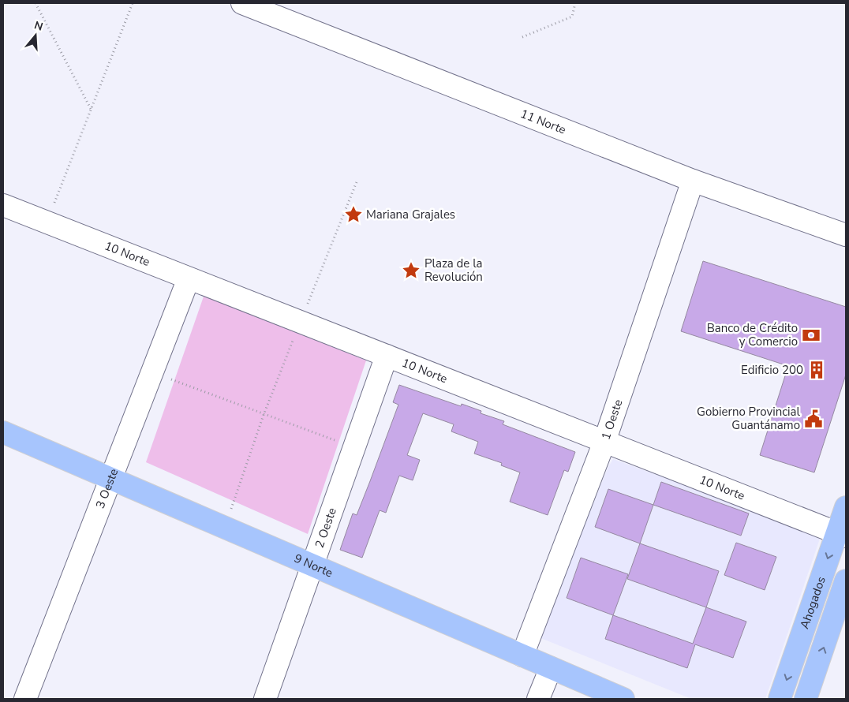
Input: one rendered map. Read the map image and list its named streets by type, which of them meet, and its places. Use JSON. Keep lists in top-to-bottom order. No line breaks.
{"streets":{"main road":["9 Norte","Ahogados"],"street":["11 Norte","10 Norte","1 Oeste","3 Oeste","2 Oeste"]},"crossings":[["11 Norte","1 Oeste"],["10 Norte","1 Oeste"],["10 Norte","3 Oeste"],["10 Norte","2 Oeste"],["10 Norte","Ahogados"],["1 Oeste","9 Norte"],["3 Oeste","9 Norte"],["2 Oeste","9 Norte"]],"places":{"place":["Mariana Grajales","Plaza de la Revolución"],"bank":["Banco de Crédito y Comercio"],"building":["Edificio 200"],"public building":["Gobierno Provincial Guantánamo"]},"north":"top"}
